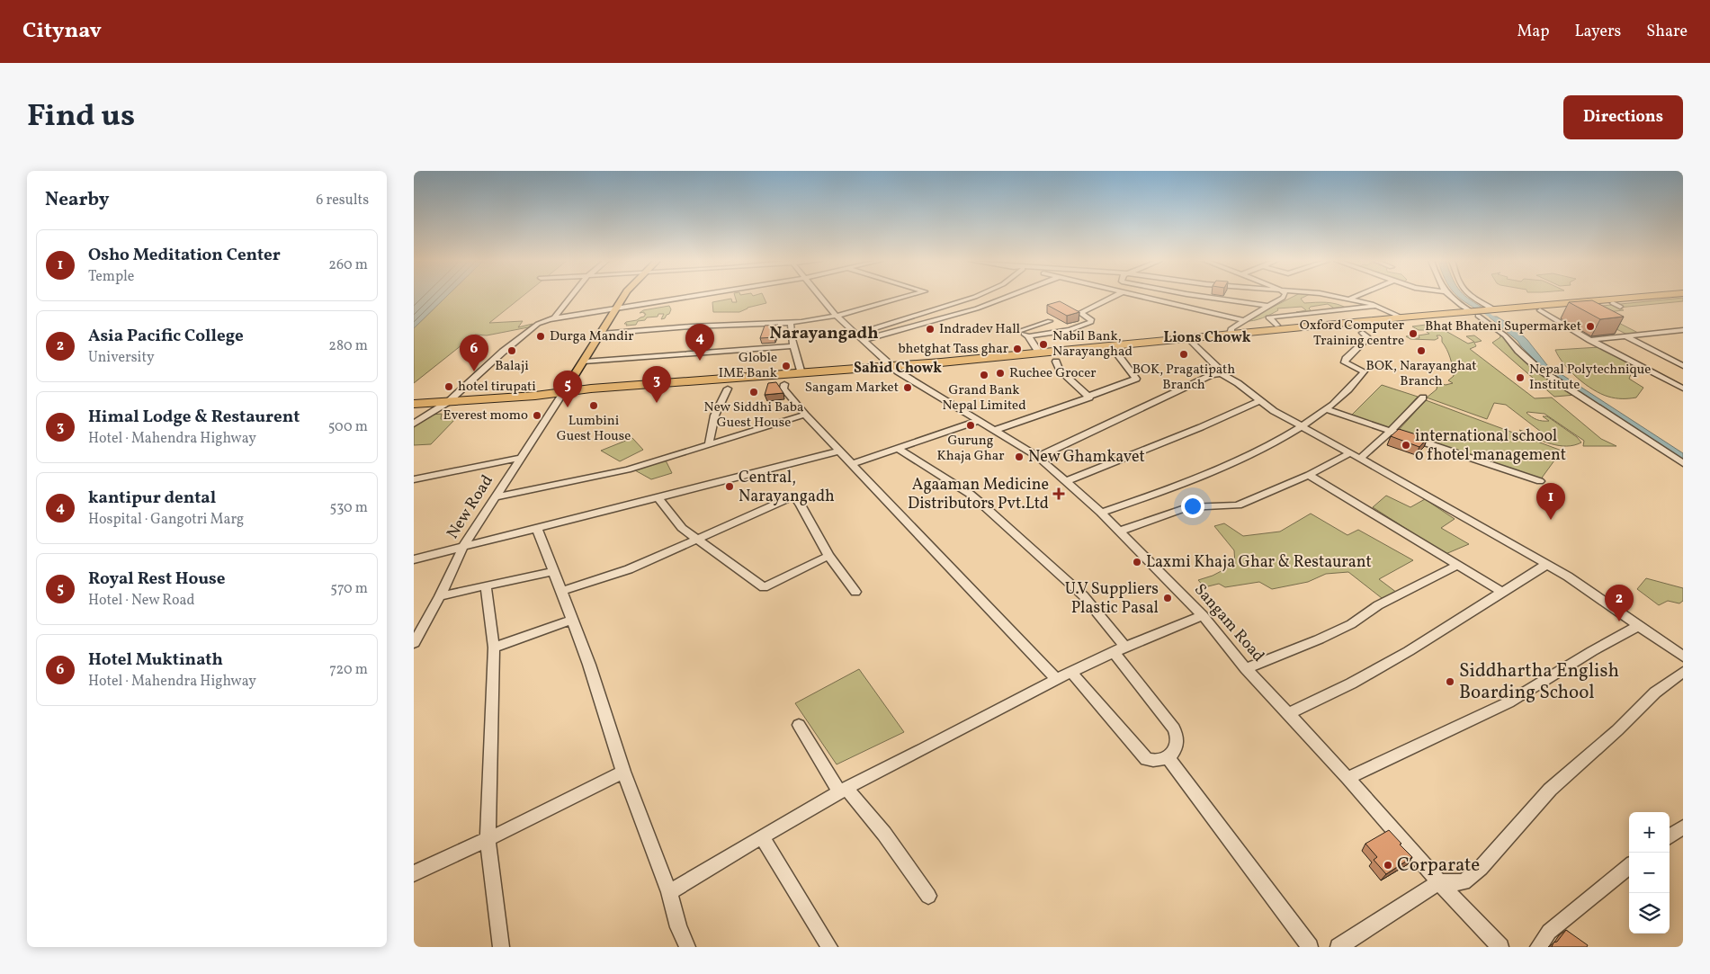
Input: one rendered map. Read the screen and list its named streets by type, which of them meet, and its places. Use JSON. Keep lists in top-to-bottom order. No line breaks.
{"streets":{"street":["New Road","Sangam Road"]},"districts":["Narayangadh","Lions Chowk","Sahid Chowk"],"places":{"other":["Bhat Bhateni Supermarket","Indradev Hall","Oxford Computer Training centre","Durga Mandir","Nabil Bank, Narayanghad","bhetghat Tass ghar","Balaji","BOK, Narayanghat Branch","BOK, Pragatipath Branch","Globle IME Bank","Ruchee Grocer","Grand Bank Nepal Limited","Nepal Polytechnique Institute","hotel tirupati","Sangam Market","New Siddhi Baba Guest House","Lumbini Guest House","Everest momo","Gurung Khaja Ghar","international school o fhotel management","New Ghamkavet","Central, Narayangadh","Laxmi Khaja Ghar & Restaurant","U.V Suppliers Plastic Pasal","Siddhartha English Boarding School","Corparate"],"health":["Agaaman Medicine Distributors Pvt.Ltd"]},"page":{"header":"Citynav","nav":["Map","Layers","Share"],"title":"Find us","buttons":"Directions","heading":["Nearby","6 results"],"list":[{"mark":"1","name":"Osho Meditation Center","note":"Temple","value":"260 m"},{"mark":"2","name":"Asia Pacific College","note":"University","value":"280 m"},{"mark":"3","name":"Himal Lodge & Restaurent","note":"Hotel · Mahendra Highway","value":"500 m"},{"mark":"4","name":"kantipur dental","note":"Hospital · Gangotri Marg","value":"530 m"},{"mark":"5","name":"Royal Rest House","note":"Hotel · New Road","value":"570 m"},{"mark":"6","name":"Hotel Muktinath","note":"Hotel · Mahendra Highway","value":"720 m"}],"pins":["4","6","3","5","1","2"],"map_buttons":["+","−"]}}
